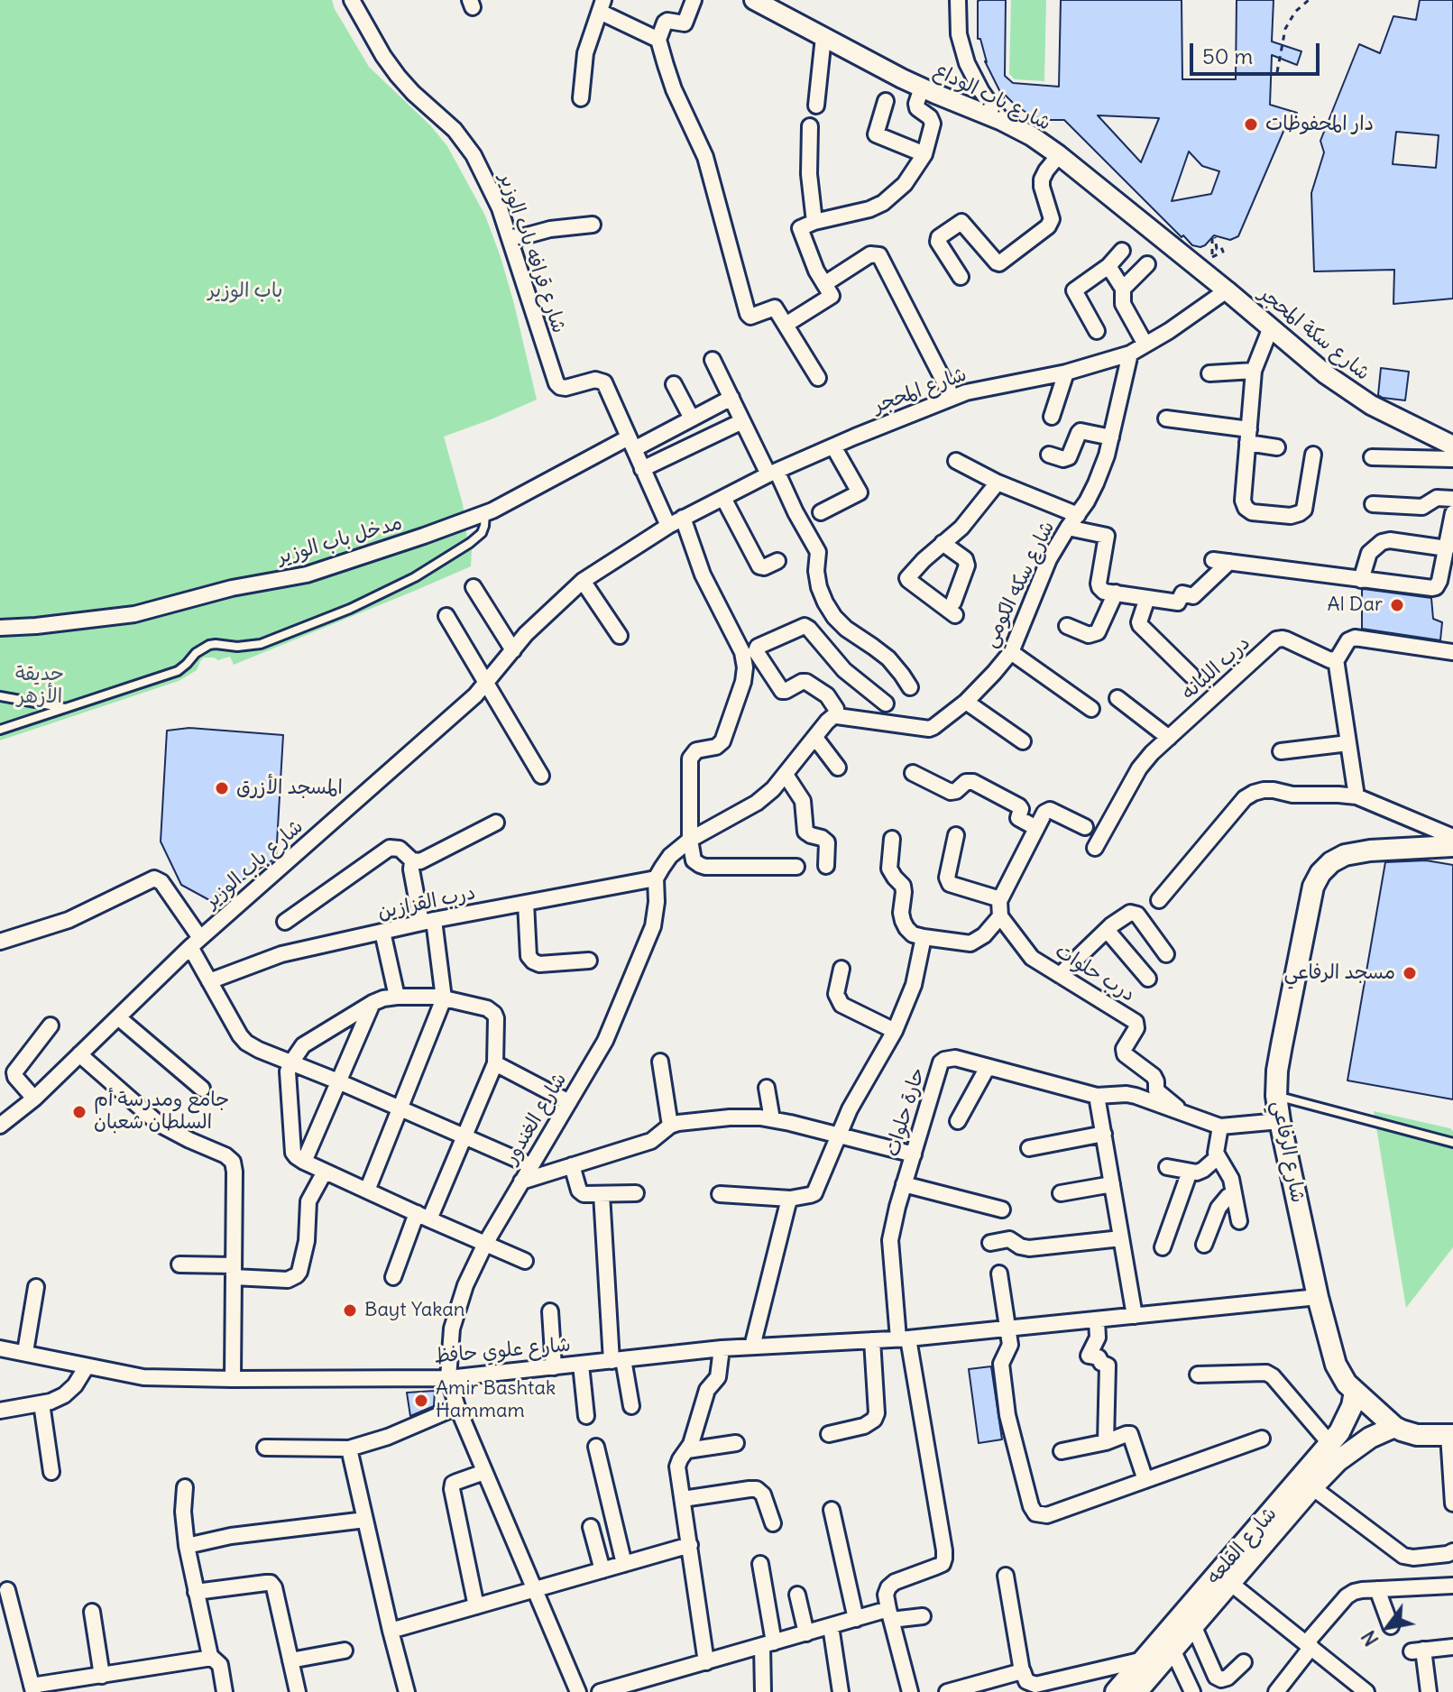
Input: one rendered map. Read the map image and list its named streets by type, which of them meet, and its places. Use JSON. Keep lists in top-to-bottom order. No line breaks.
{"streets":{"main road":["شارع الرفاعي","شارع القلعه"],"street":["شارع باب الوداع","شارع قرافه باب الوزير","شارع سكة المحجر","شارع المحجر","مدخل باب الوزير","شارع سكه الكومي","درب اللبانه","شارع باب الوزير","درب القزازين","درب حلوات","حارة حلوات","شارع الغندور","شارع علوي حافظ"]},"crossings":[["شارع باب الوداع","شارع سكة المحجر"],["شارع باب الوداع","شارع المحجر"],["شارع قرافه باب الوزير","مدخل باب الوزير"],["شارع سكة المحجر","شارع المحجر"],["شارع المحجر","شارع سكه الكومي"],["شارع المحجر","شارع باب الوزير"],["درب القزازين","شارع الغندور"],["درب حلوات","حارة حلوات"],["حارة حلوات","شارع علوي حافظ"],["شارع الغندور","شارع علوي حافظ"],["شارع الرفاعي","شارع علوي حافظ"],["شارع الرفاعي","شارع القلعه"]],"parks":["باب الوزير","حديقة الأزهر"],"places":["دار المحفوظات","Al Dar","المسجد الأزرق","مسجد الرفاعي","جامع ومدرسة أم السلطان شعبان","Bayt Yakan","Amir Bashtak Hammam"],"scale_bar":"50 m","north":"bottom left"}
